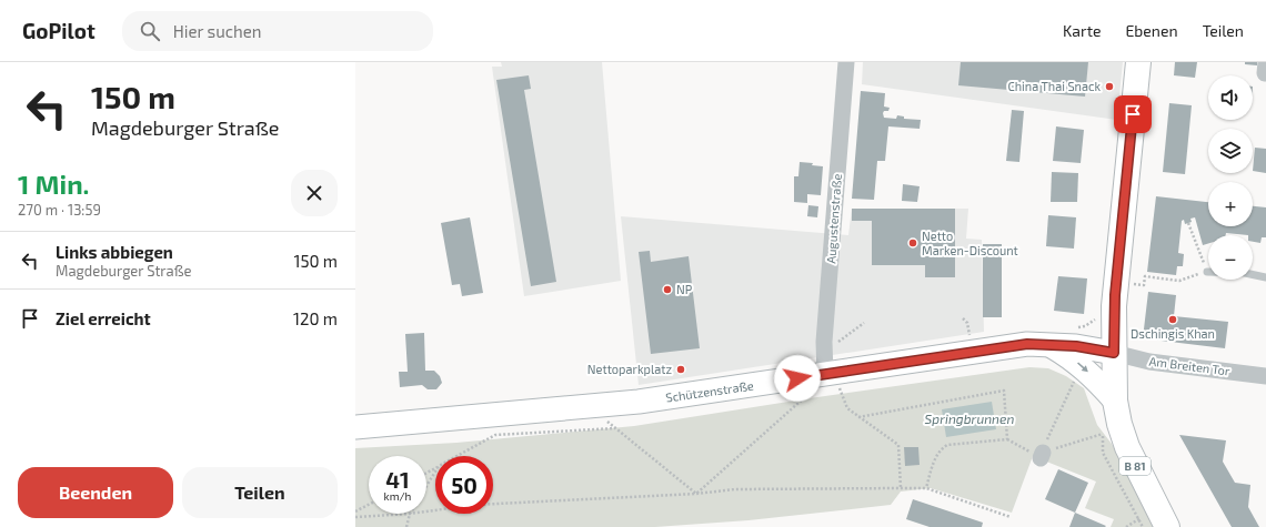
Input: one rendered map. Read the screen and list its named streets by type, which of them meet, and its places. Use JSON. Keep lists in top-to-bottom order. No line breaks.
{"streets":{"main road":["Schützenstraße","B 81"],"street":["Augustenstraße","Am Breiten Tor"]},"crossings":[["Augustenstraße","Schützenstraße"],["Am Breiten Tor","Schützenstraße"],["Am Breiten Tor","B 81"],["Schützenstraße","B 81"]],"water":["Springbrunnen"],"places":["China Thai Snack","Netto Marken-Discount","NP","Dschingis Khan","Nettoparkplatz"],"page":{"header":"GoPilot","search":"Hier suchen","nav":["Karte","Ebenen","Teilen"],"turn":["150 m","Magdeburger Straße"],"map_buttons":["+","−"],"heading":["1 Min.","270 m · 13:59"],"list":[{"name":"Links abbiegen","note":"Magdeburger Straße","value":"150 m"},{"name":"Ziel erreicht","value":"120 m"}],"speed":"41 km/h","limit":"50","buttons":["Beenden","Teilen"]}}
